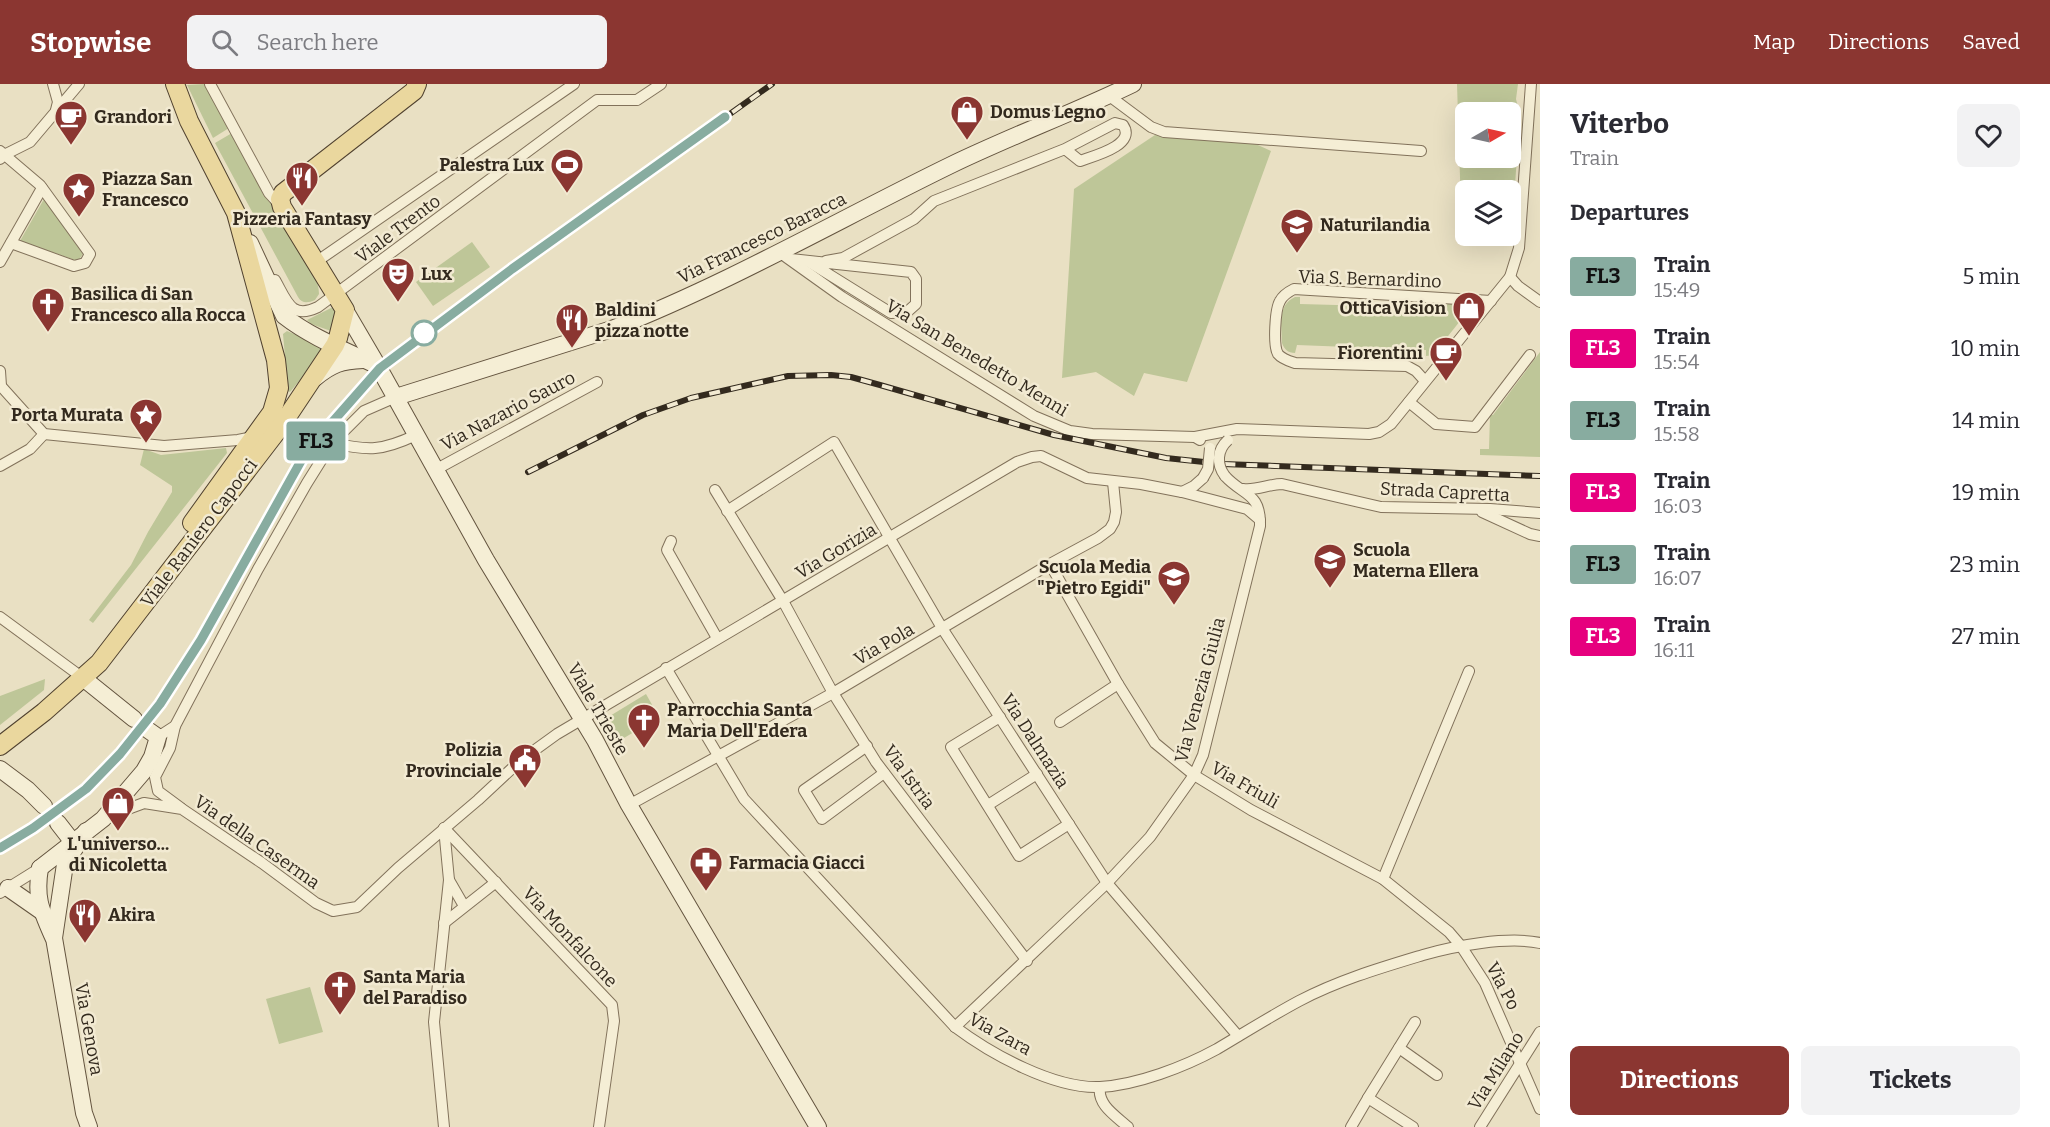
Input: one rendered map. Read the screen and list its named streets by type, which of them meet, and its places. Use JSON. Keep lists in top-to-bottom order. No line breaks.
{"streets":{"main road":["Via Francesco Baracca","Viale Raniero Capocci","Viale Trieste","Via Genova"],"street":["Viale Trento","Via S. Bernardino","Via San Benedetto Menni","Via Nazario Sauro","Strada Capretta","Via Gorizia","Via Pola","Via Venezia Giulia","Via Dalmazia","Via Istria","Via Friuli","Via della Caserma","Via Monfalcone","Via Po","Via Zara","Via Milano"]},"crossings":[["Viale Trento","Viale Raniero Capocci"],["Viale Trento","Viale Trieste"],["Via Francesco Baracca","Via San Benedetto Menni"],["Via Francesco Baracca","Viale Trieste"],["Via Nazario Sauro","Viale Trieste"],["Viale Raniero Capocci","Viale Trieste"],["Via Gorizia","Via Pola"],["Via Gorizia","Via Venezia Giulia"],["Via Gorizia","Viale Trieste"],["Via Gorizia","Via Dalmazia"],["Via Gorizia","Via Istria"],["Via Gorizia","Via della Caserma"],["Via Gorizia","Via Monfalcone"],["Via Gorizia","Via Zara"],["Via Pola","Viale Trieste"],["Via Pola","Via Dalmazia"],["Via Pola","Via Istria"],["Via Pola","Via Friuli"],["Via Pola","Via Zara"],["Via Venezia Giulia","Via Dalmazia"],["Via Venezia Giulia","Via Istria"],["Via Venezia Giulia","Via Friuli"],["Via Venezia Giulia","Via Zara"],["Via Dalmazia","Via Istria"],["Via Dalmazia","Via Zara"],["Via Friuli","Via Po"],["Via Friuli","Via Zara"],["Via Po","Via Zara"],["Via Po","Via Milano"]],"places":{"shop":["Domus Legno","OtticaVision","L'universo... di Nicoletta"],"cafe":["Grandori","Fiorentini"],"sports":["Palestra Lux"],"restaurant":["Pizzeria Fantasy","Baldini pizza notte","Akira"],"place":["Piazza San Francesco","Porta Murata"],"school or university":["Naturilandia","Scuola Materna Ellera","Scuola Media \"Pietro Egidi\""],"theatre":["Lux"],"church":["Basilica di San Francesco alla Rocca","Parrocchia Santa Maria Dell'Edera","Santa Maria del Paradiso"],"public building":["Polizia Provinciale"],"pharmacy":["Farmacia Giacci"]},"north":"right","page":{"header":"Stopwise","search":"Search here","nav":["Map","Directions","Saved"],"on_map":"FL3","heading":[["Viterbo","Train"],"Departures"],"list":[{"mark":"FL3","name":"Train","note":"15:49","value":"5 min"},{"mark":"FL3","name":"Train","note":"15:54","value":"10 min"},{"mark":"FL3","name":"Train","note":"15:58","value":"14 min"},{"mark":"FL3","name":"Train","note":"16:03","value":"19 min"},{"mark":"FL3","name":"Train","note":"16:07","value":"23 min"},{"mark":"FL3","name":"Train","note":"16:11","value":"27 min"}],"buttons":["Directions","Tickets"]}}
